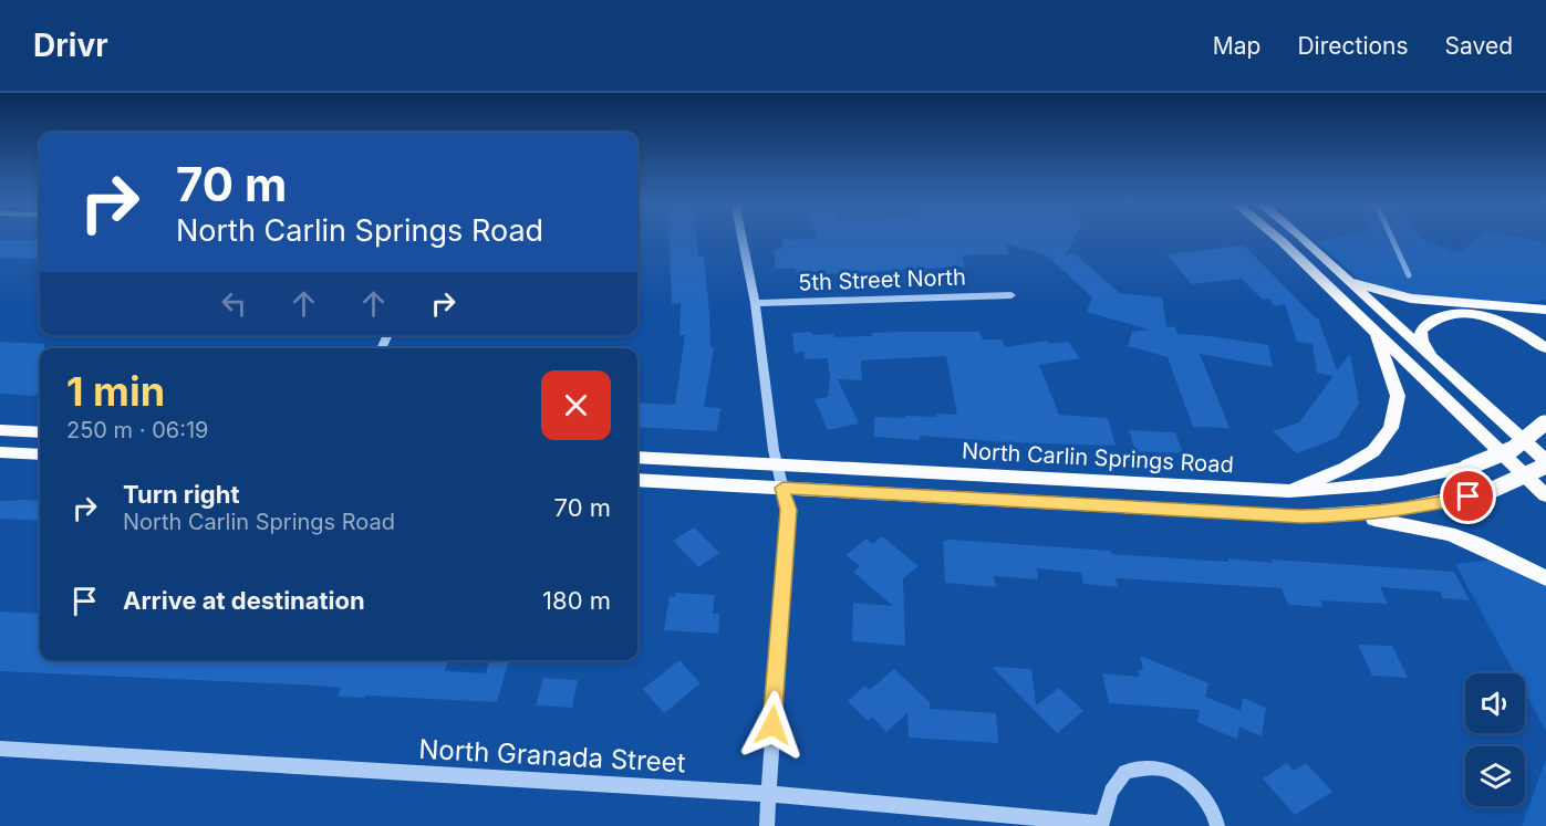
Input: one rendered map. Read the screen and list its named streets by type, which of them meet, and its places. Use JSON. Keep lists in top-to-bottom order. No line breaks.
{"streets":{"main road":["North Carlin Springs Road"],"street":["5th Street North","North Granada Street"]},"page":{"header":"Drivr","nav":["Map","Directions","Saved"],"turn":["70 m","North Carlin Springs Road"],"heading":["1 min","250 m · 06:19"],"list":[{"name":"Turn right","note":"North Carlin Springs Road","value":"70 m"},{"name":"Arrive at destination","value":"180 m"}]}}
